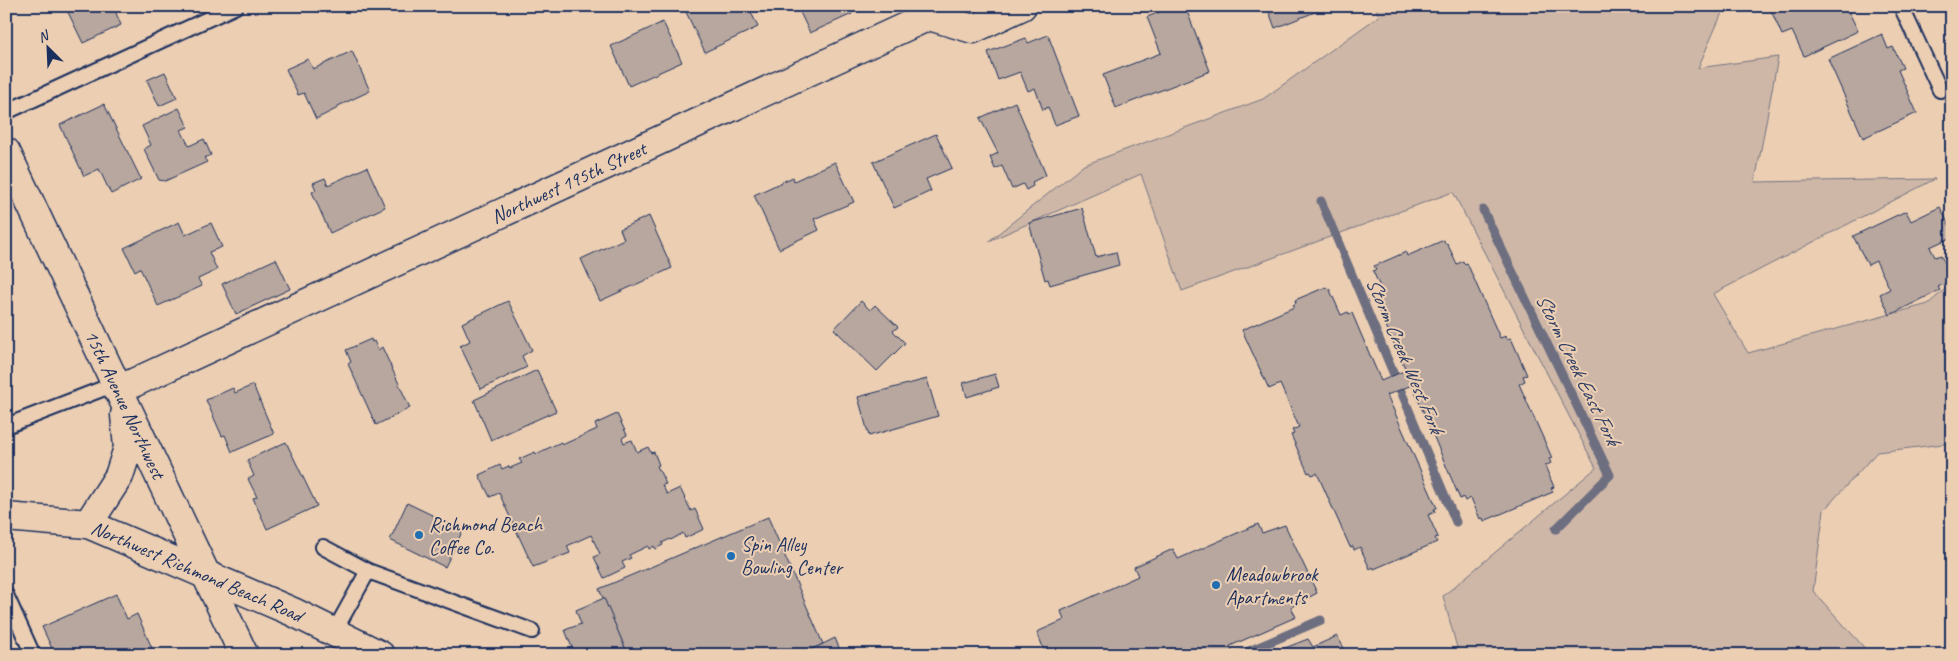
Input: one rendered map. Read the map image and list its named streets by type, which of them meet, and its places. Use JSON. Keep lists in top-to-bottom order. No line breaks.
{"streets":{"street":["Northwest 195th Street","15th Avenue Northwest","Northwest Richmond Beach Road"]},"crossings":[["Northwest 195th Street","15th Avenue Northwest"],["15th Avenue Northwest","Northwest Richmond Beach Road"]],"water":["Storm Creek West Fork","Storm Creek East Fork"],"places":["Richmond Beach Coffee Co.","Spin Alley Bowling Center","Meadowbrook Apartments"],"north":"top left"}
